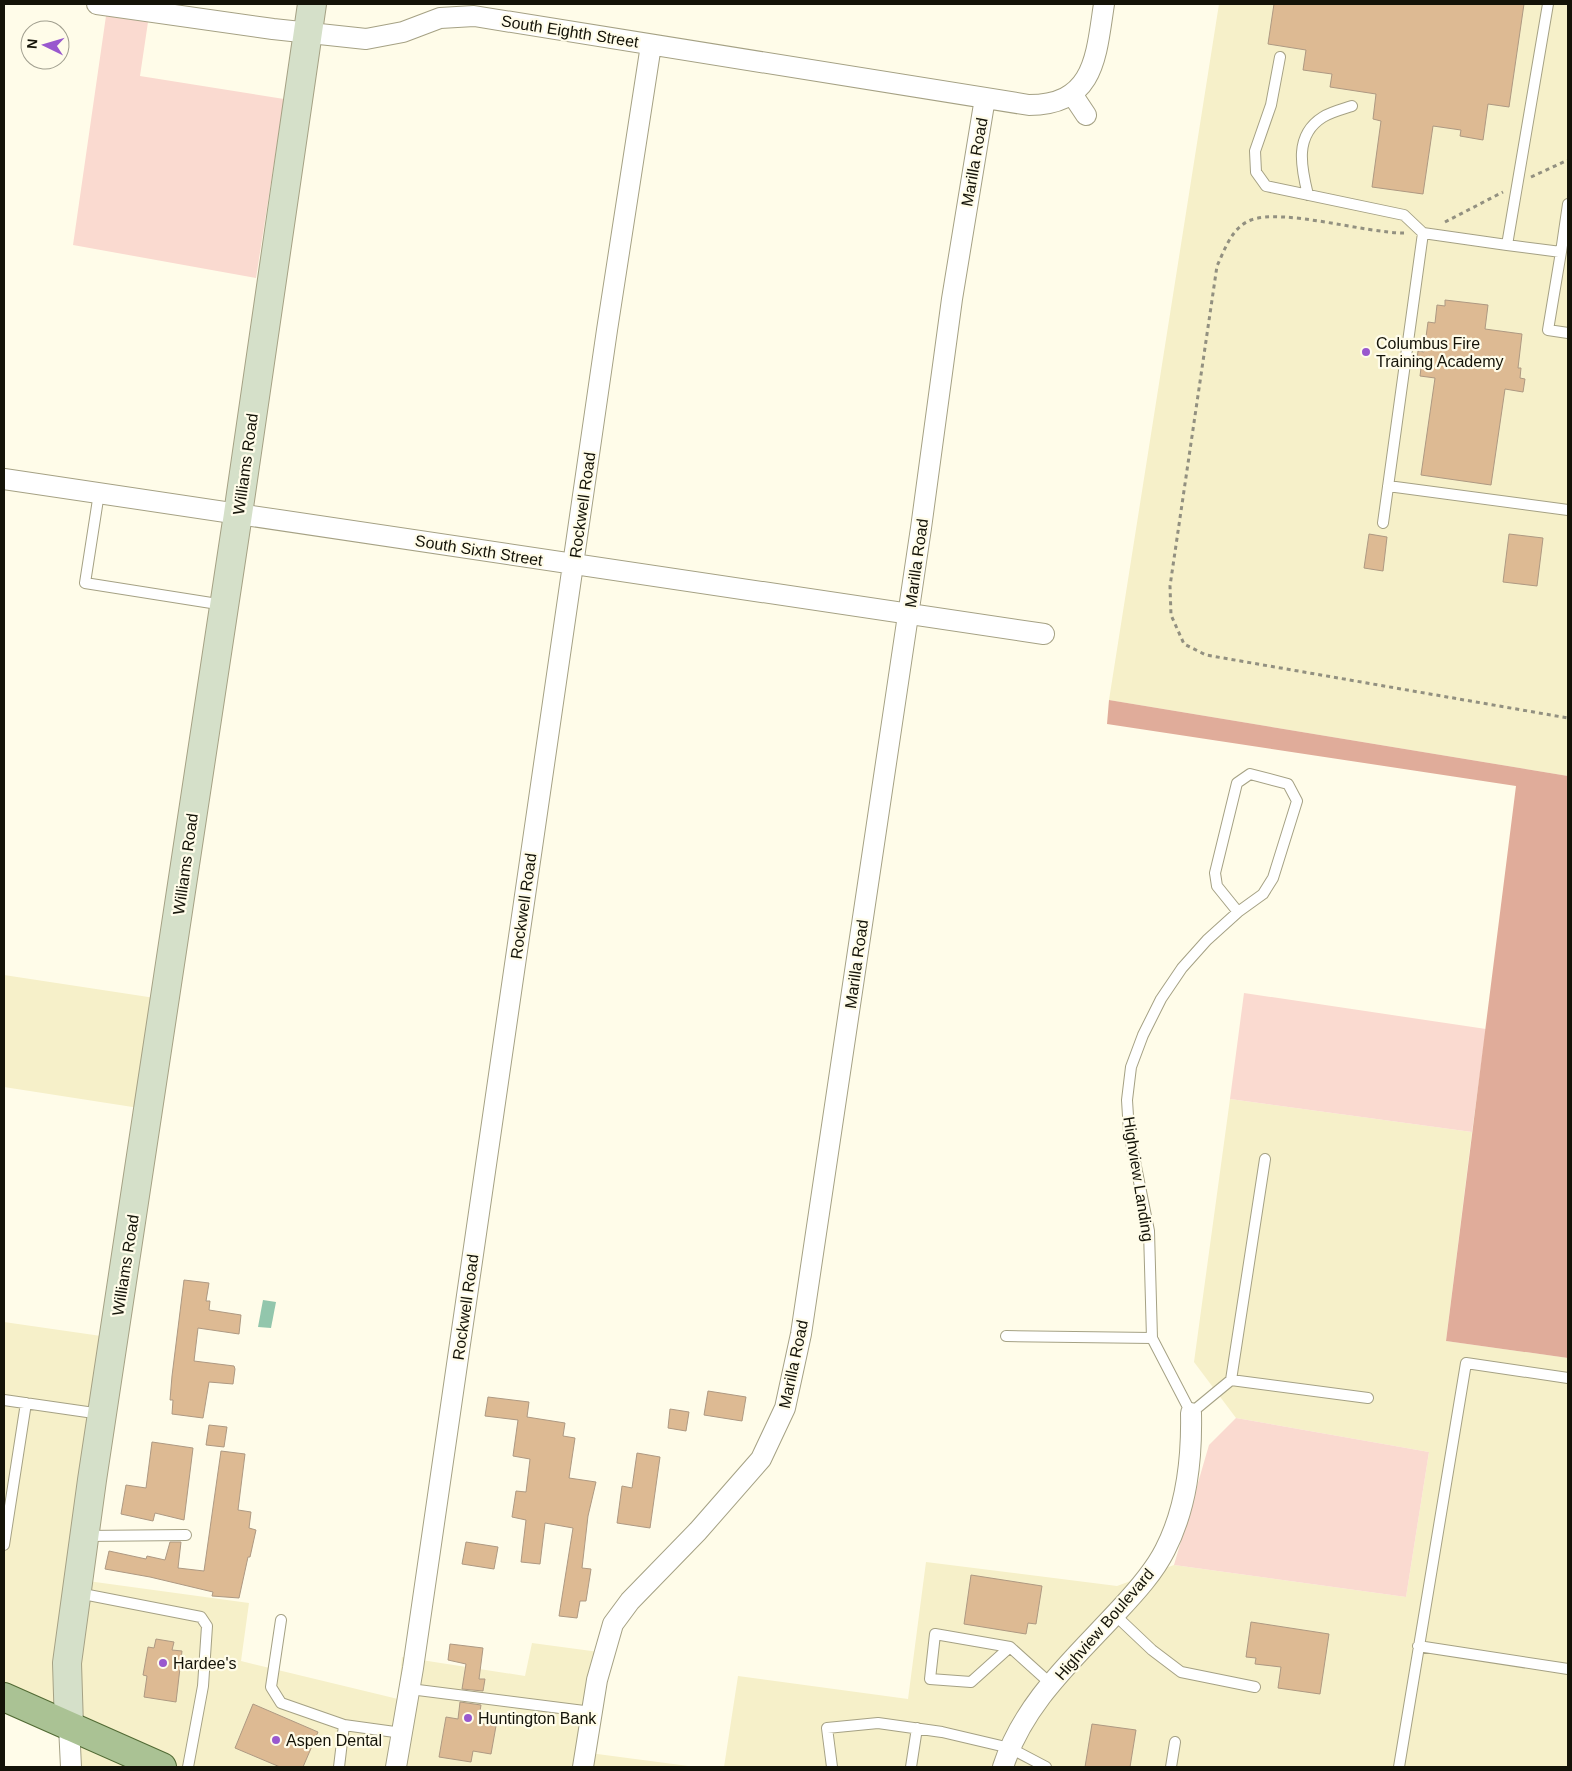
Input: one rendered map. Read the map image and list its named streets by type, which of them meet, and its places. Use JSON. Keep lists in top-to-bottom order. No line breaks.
{"streets":{"main road":["Williams Road"],"street":["South Eighth Street","Marilla Road","Rockwell Road","South Sixth Street","Highview Boulevard"],"lane":["Highview Landing"]},"crossings":[["South Eighth Street","Marilla Road"],["South Eighth Street","Williams Road"],["South Eighth Street","Rockwell Road"],["Marilla Road","South Sixth Street"],["Williams Road","South Sixth Street"],["Rockwell Road","South Sixth Street"],["Highview Landing","Highview Boulevard"]],"places":["Columbus Fire Training Academy","Hardee's","Huntington Bank","Aspen Dental"],"north":"left"}
